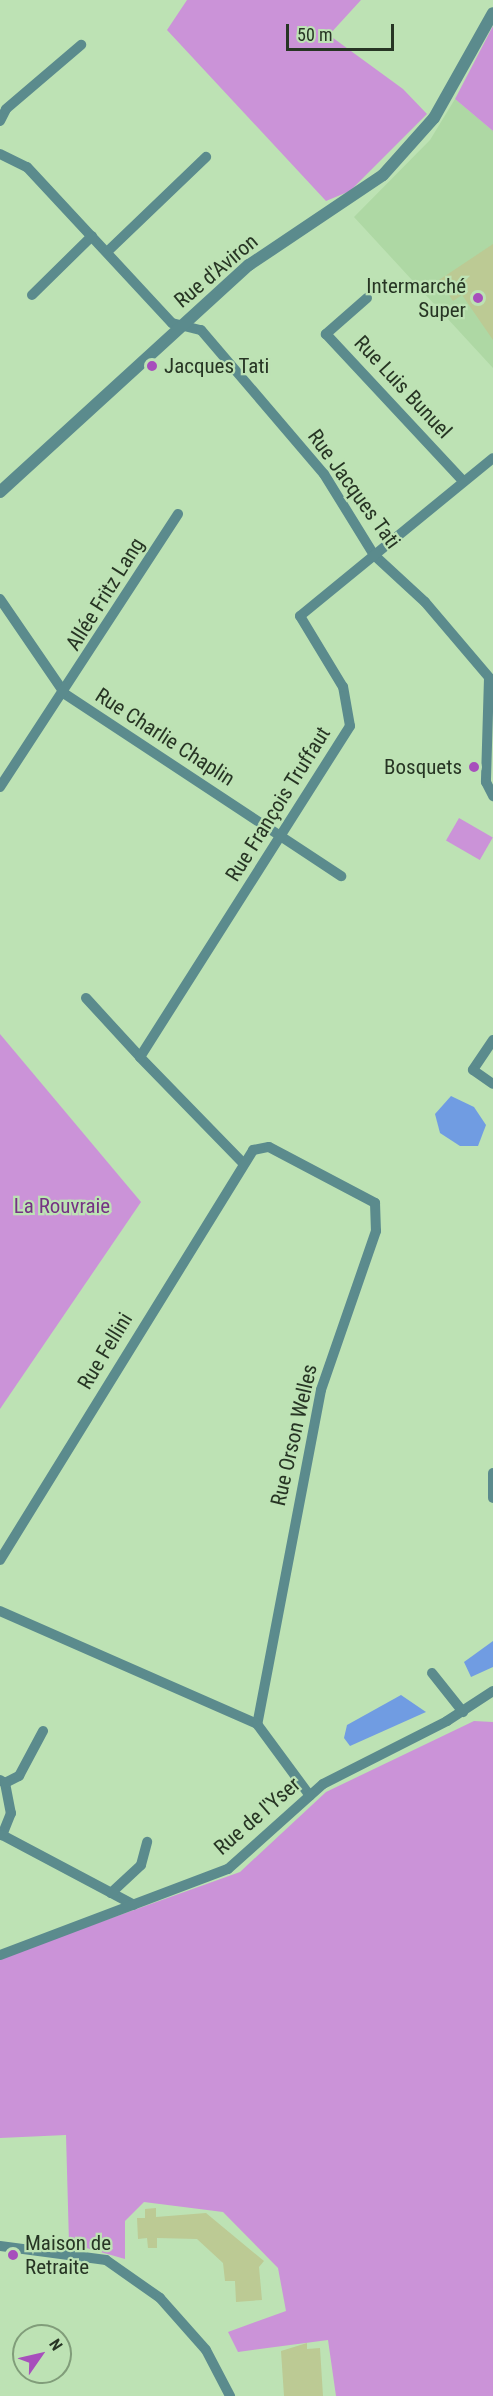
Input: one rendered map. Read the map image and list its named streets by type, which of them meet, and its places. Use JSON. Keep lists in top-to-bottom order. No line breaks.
{"streets":{"street":["Rue d'Aviron","Rue Luis Bunuel","Rue Jacques Tati","Allée Fritz Lang","Rue Charlie Chaplin","Rue François Truffaut","Rue Fellini","Rue Orson Welles","Rue de l'Yser"]},"crossings":[["Rue d'Aviron","Rue Jacques Tati"],["Rue Jacques Tati","Rue François Truffaut"],["Allée Fritz Lang","Rue Charlie Chaplin"],["Rue Charlie Chaplin","Rue François Truffaut"],["Rue Fellini","Rue Orson Welles"]],"parks":["La Rouvraie"],"places":["Intermarché Super","Jacques Tati","Bosquets","Maison de Retraite"],"scale_bar":"50 m","north":"top right"}
